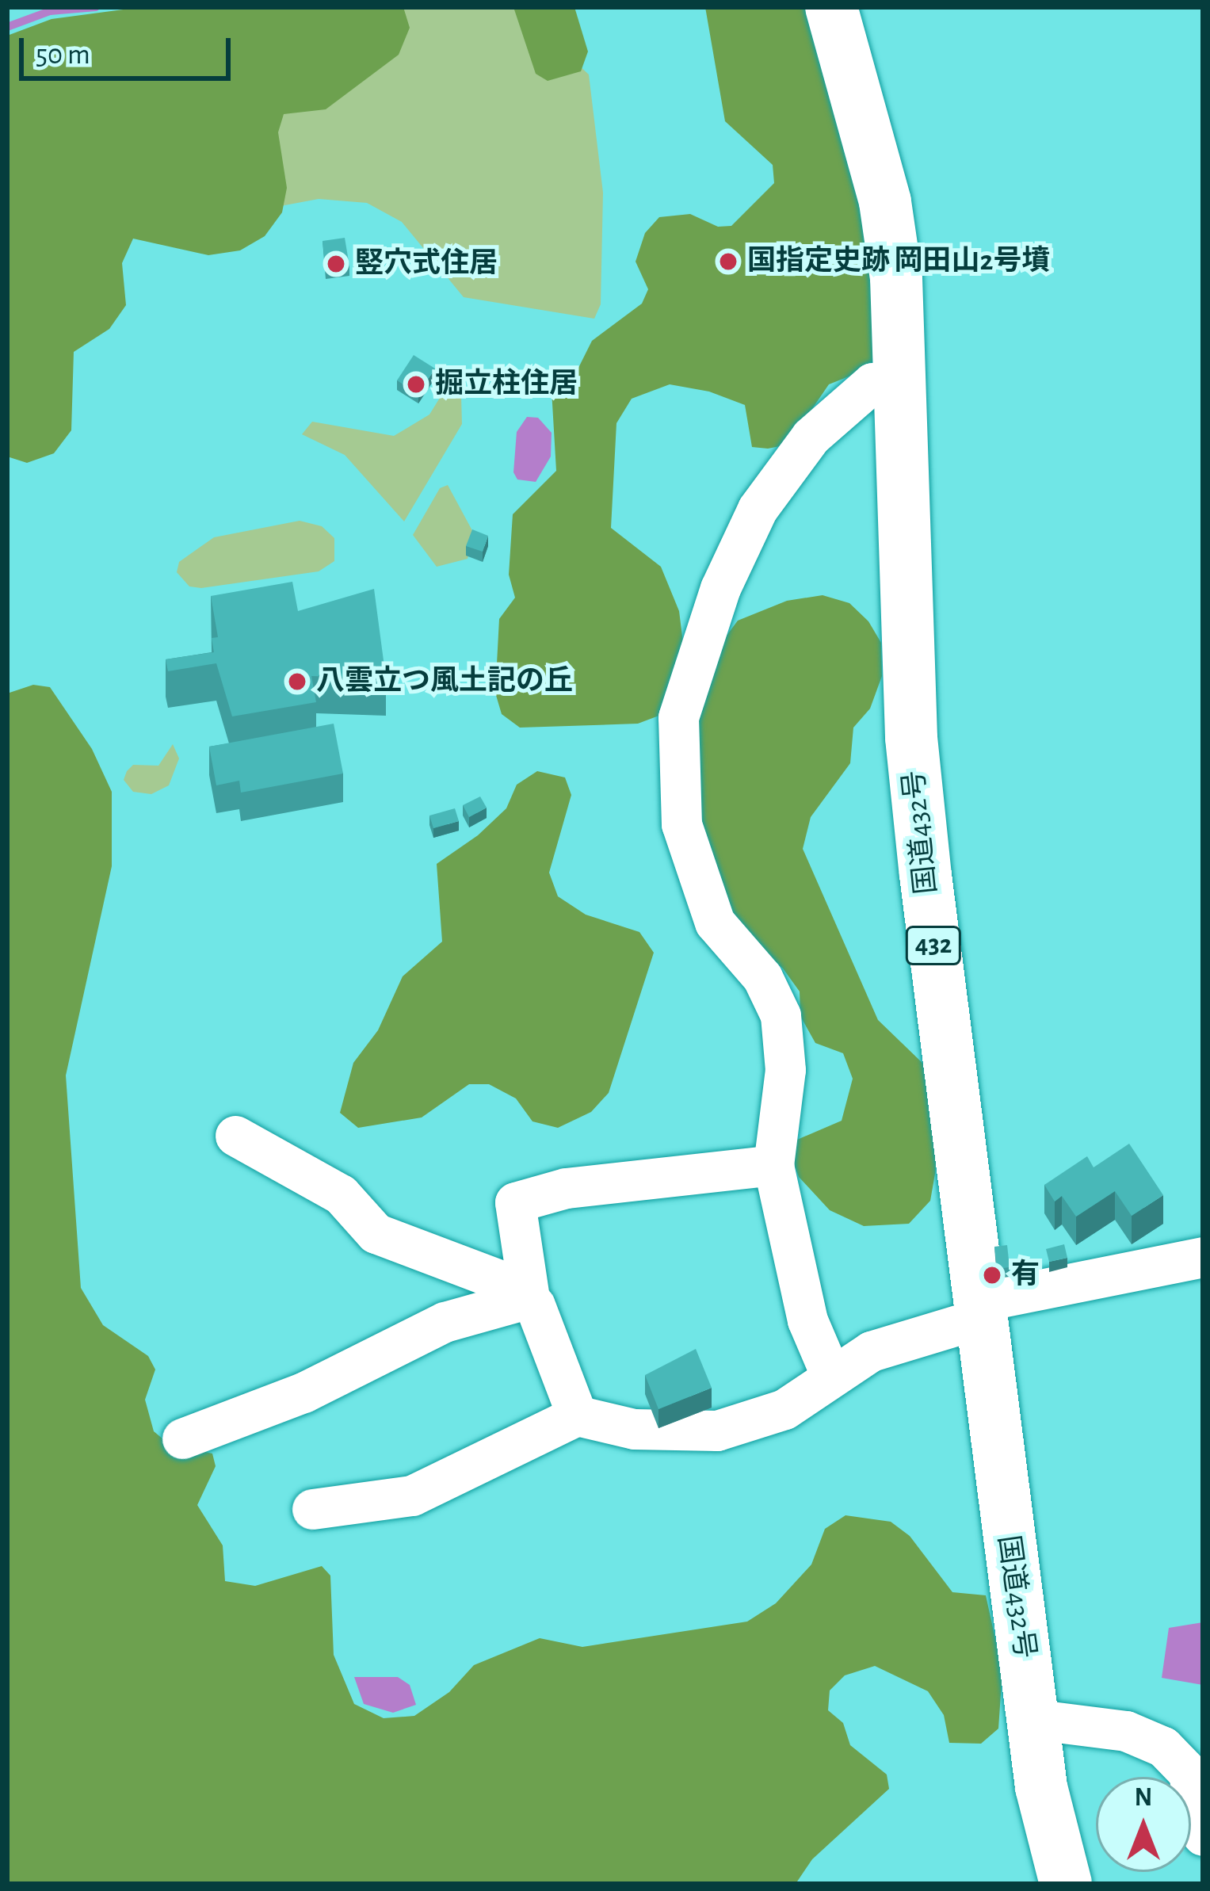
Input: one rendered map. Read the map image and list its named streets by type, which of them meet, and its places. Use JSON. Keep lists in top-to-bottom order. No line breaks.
{"streets":{"highway":["国道432号","432"]},"places":["国指定史跡 岡田山2号墳","竪穴式住居","掘立柱住居","八雲立つ風土記の丘","有"],"scale_bar":"50 m","north":"top"}
